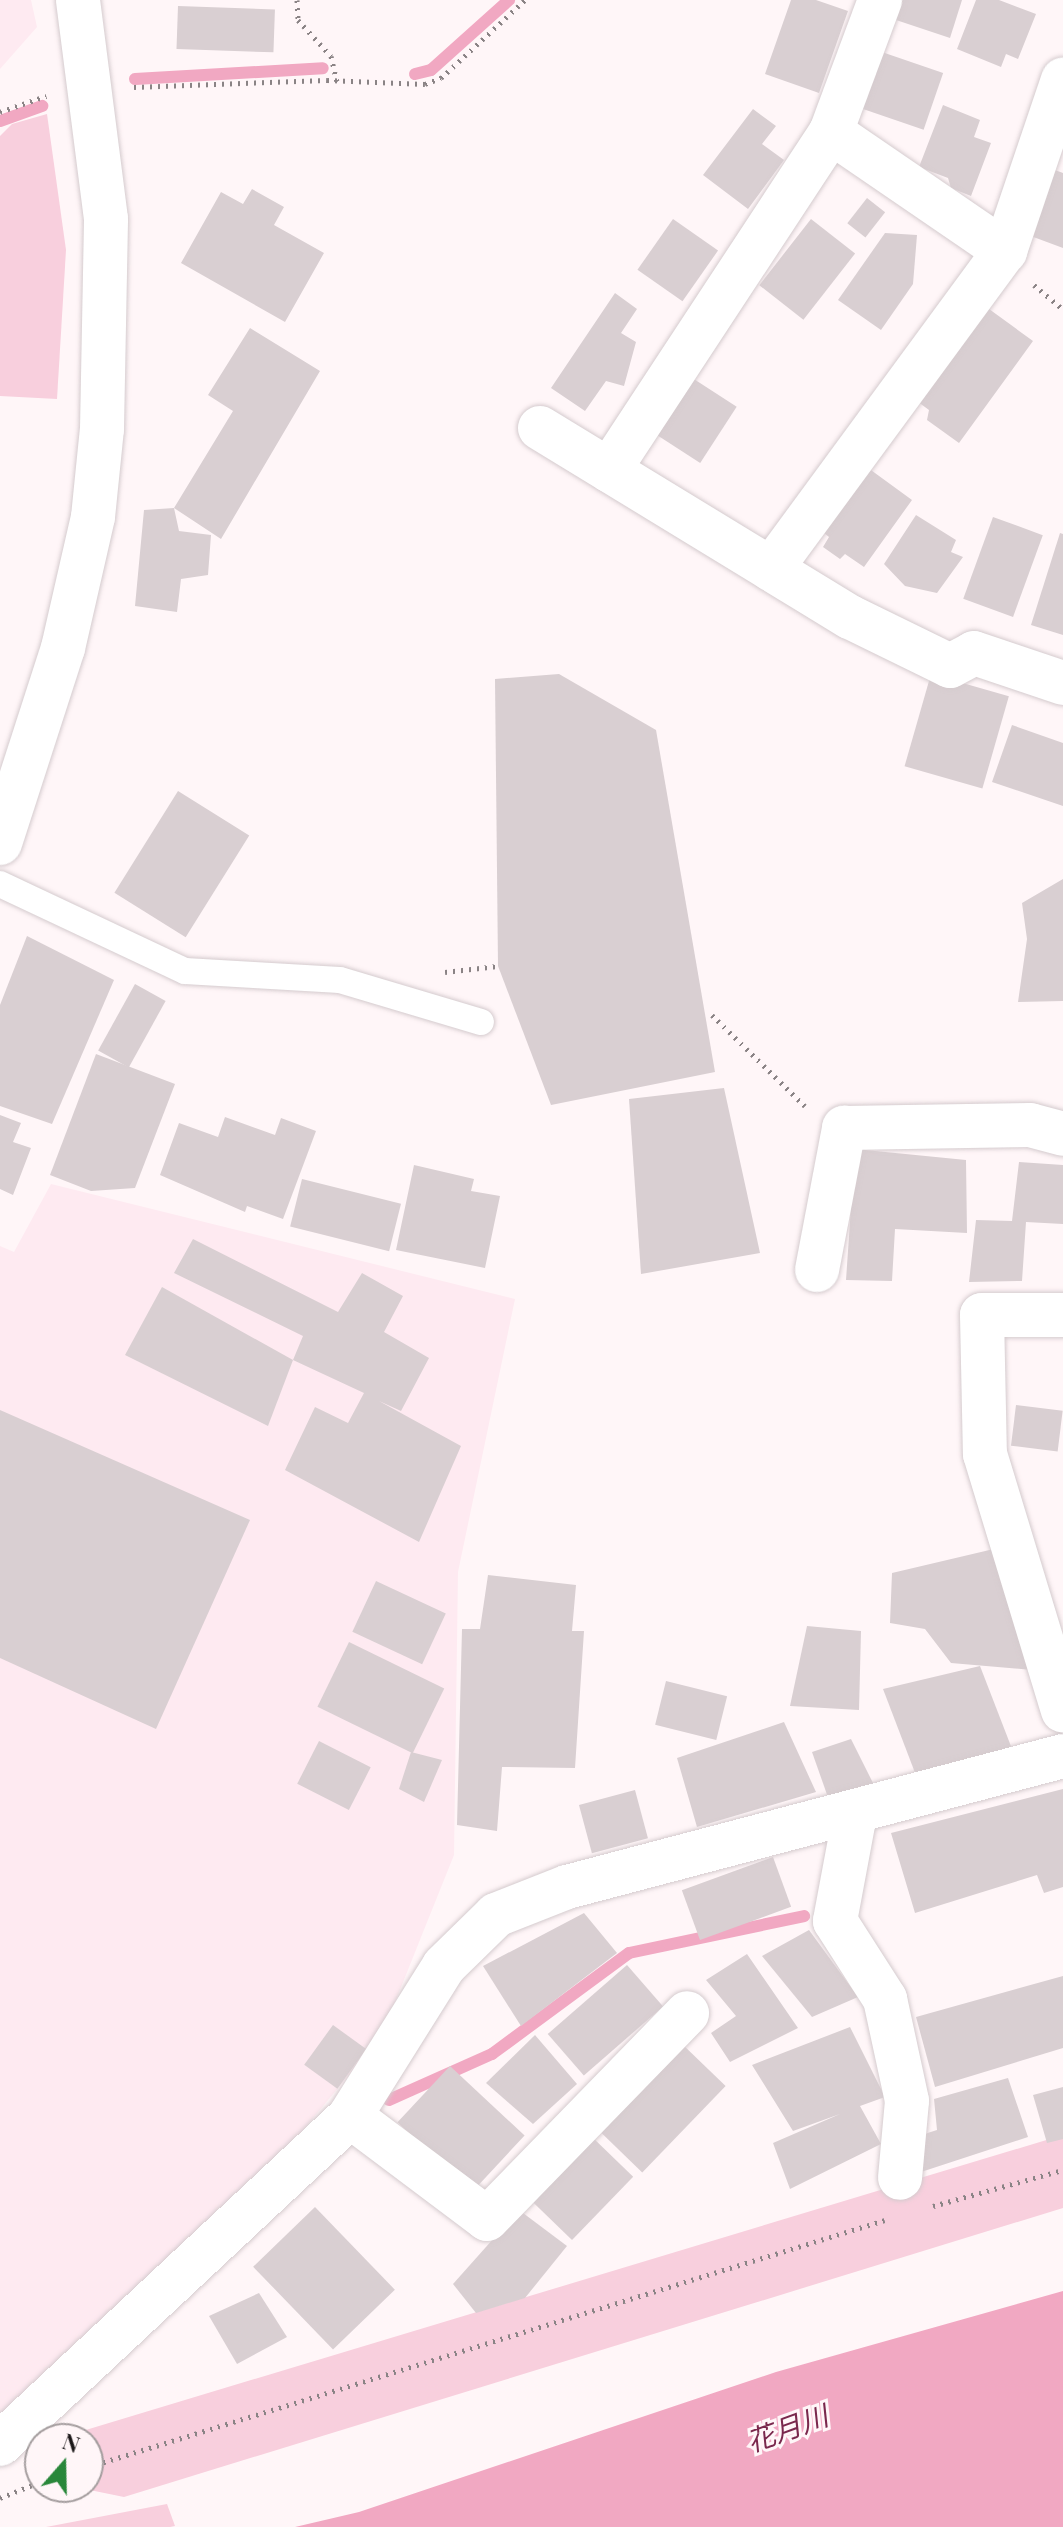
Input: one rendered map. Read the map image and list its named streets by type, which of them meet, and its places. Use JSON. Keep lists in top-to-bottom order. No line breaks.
{"water":["花月川"],"north":"top"}
